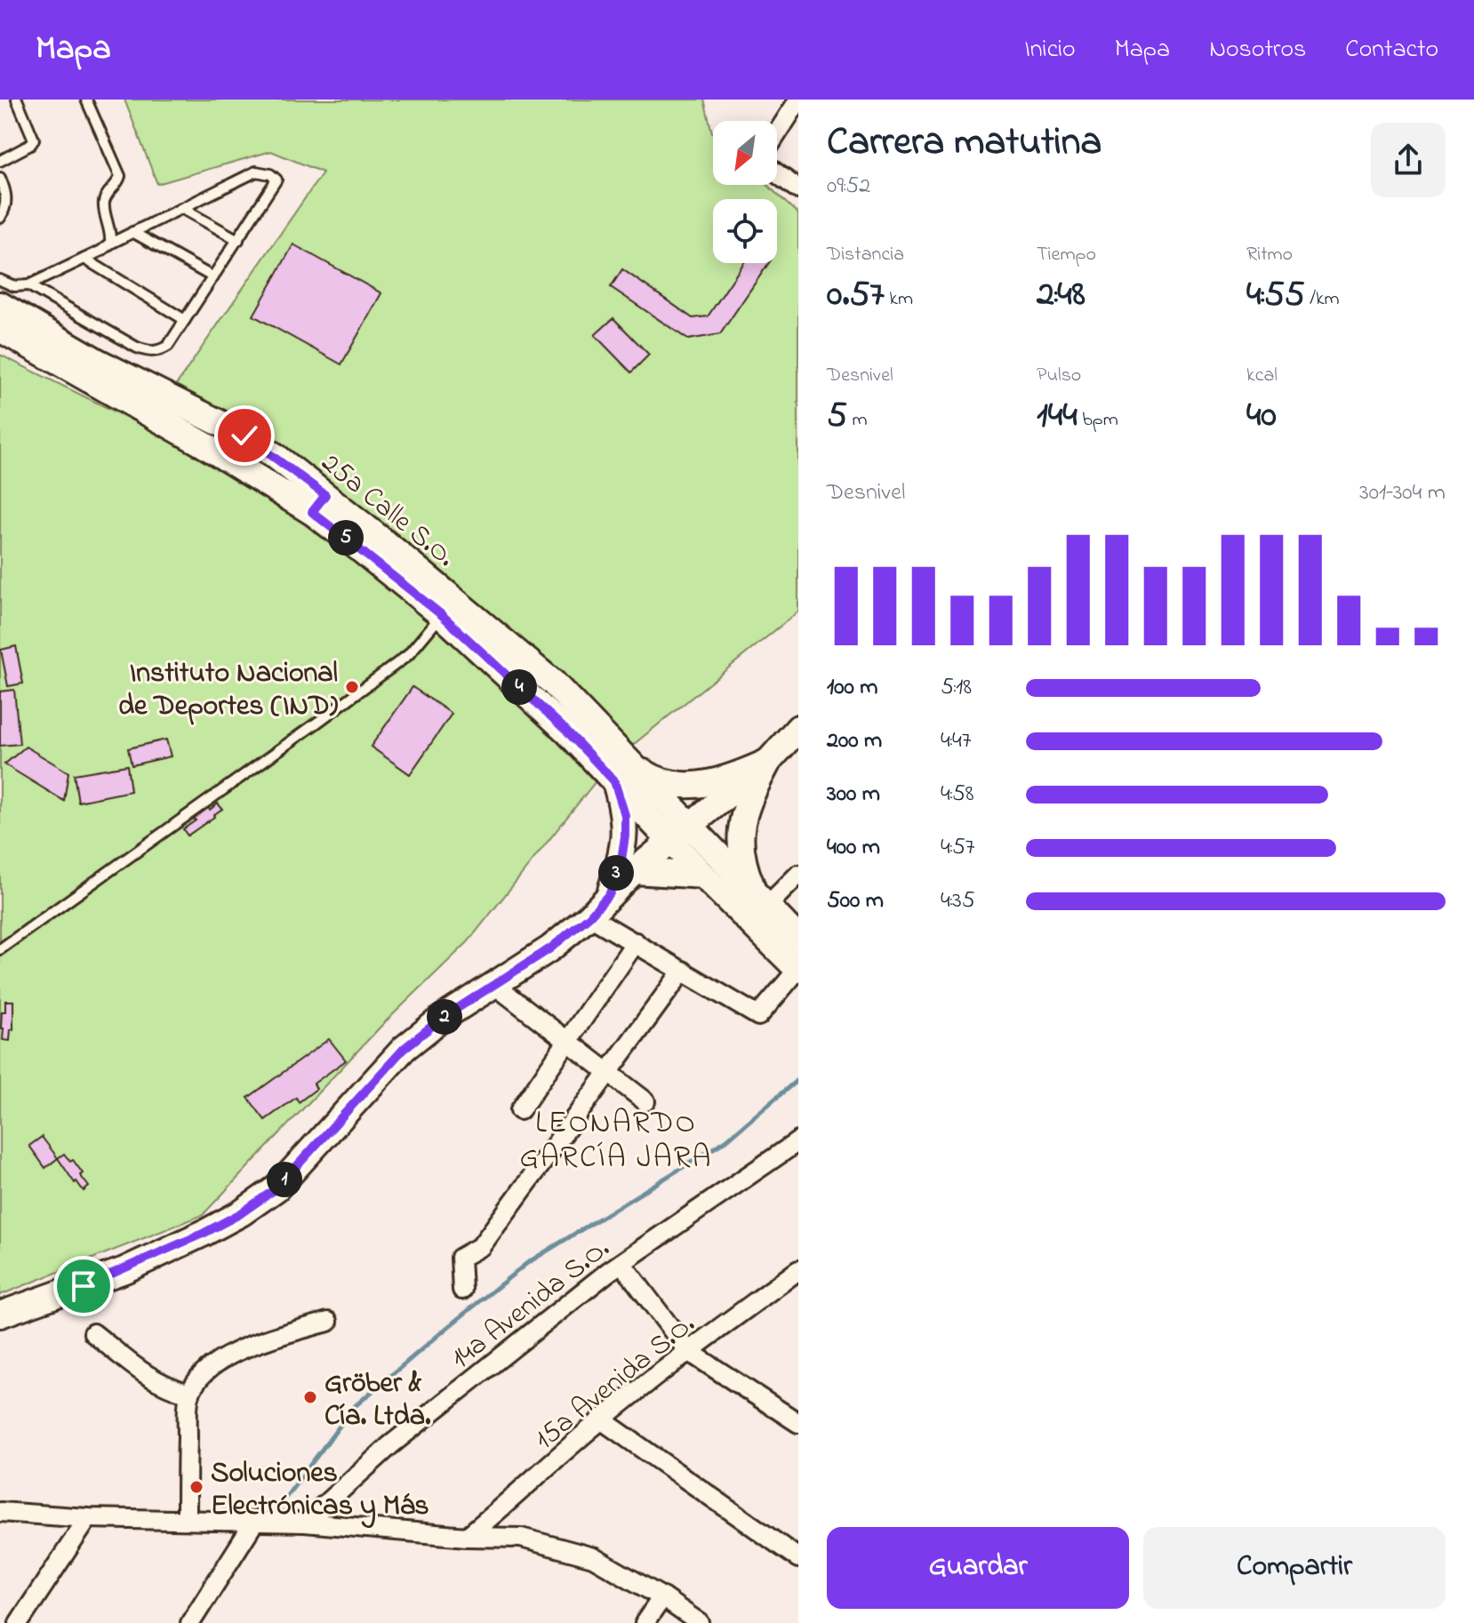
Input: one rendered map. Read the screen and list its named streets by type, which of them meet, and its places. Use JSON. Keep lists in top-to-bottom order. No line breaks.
{"streets":{"street":["25a Calle S.O.","14a Avenida S.O.","15a Avenida S.O."]},"districts":["LEONARDO GARCÍA JARA"],"places":["Instituto Nacional de Deportes (IND)","Gröber & Cía. Ltda.","Soluciones Electrónicas y Más"],"north":"bottom left","page":{"header":"Mapa","nav":["Inicio","Mapa","Nosotros","Contacto"],"heading":["Carrera matutina","09:52"],"stats":[["Distancia","0.57 km"],["Tiempo","2:48"],["Ritmo","4:55 /km"],["Desnivel","5 m"],["Pulso","144 bpm"],["kcal","40"]],"chart":["Desnivel","301–304 m"],"pins":["5","4","3","2","1"],"list":[{"name":"100 m","note":"5:18"},{"name":"200 m","note":"4:47"},{"name":"300 m","note":"4:58"},{"name":"400 m","note":"4:57"},{"name":"500 m","note":"4:35"}],"buttons":["Guardar","Compartir"]}}
